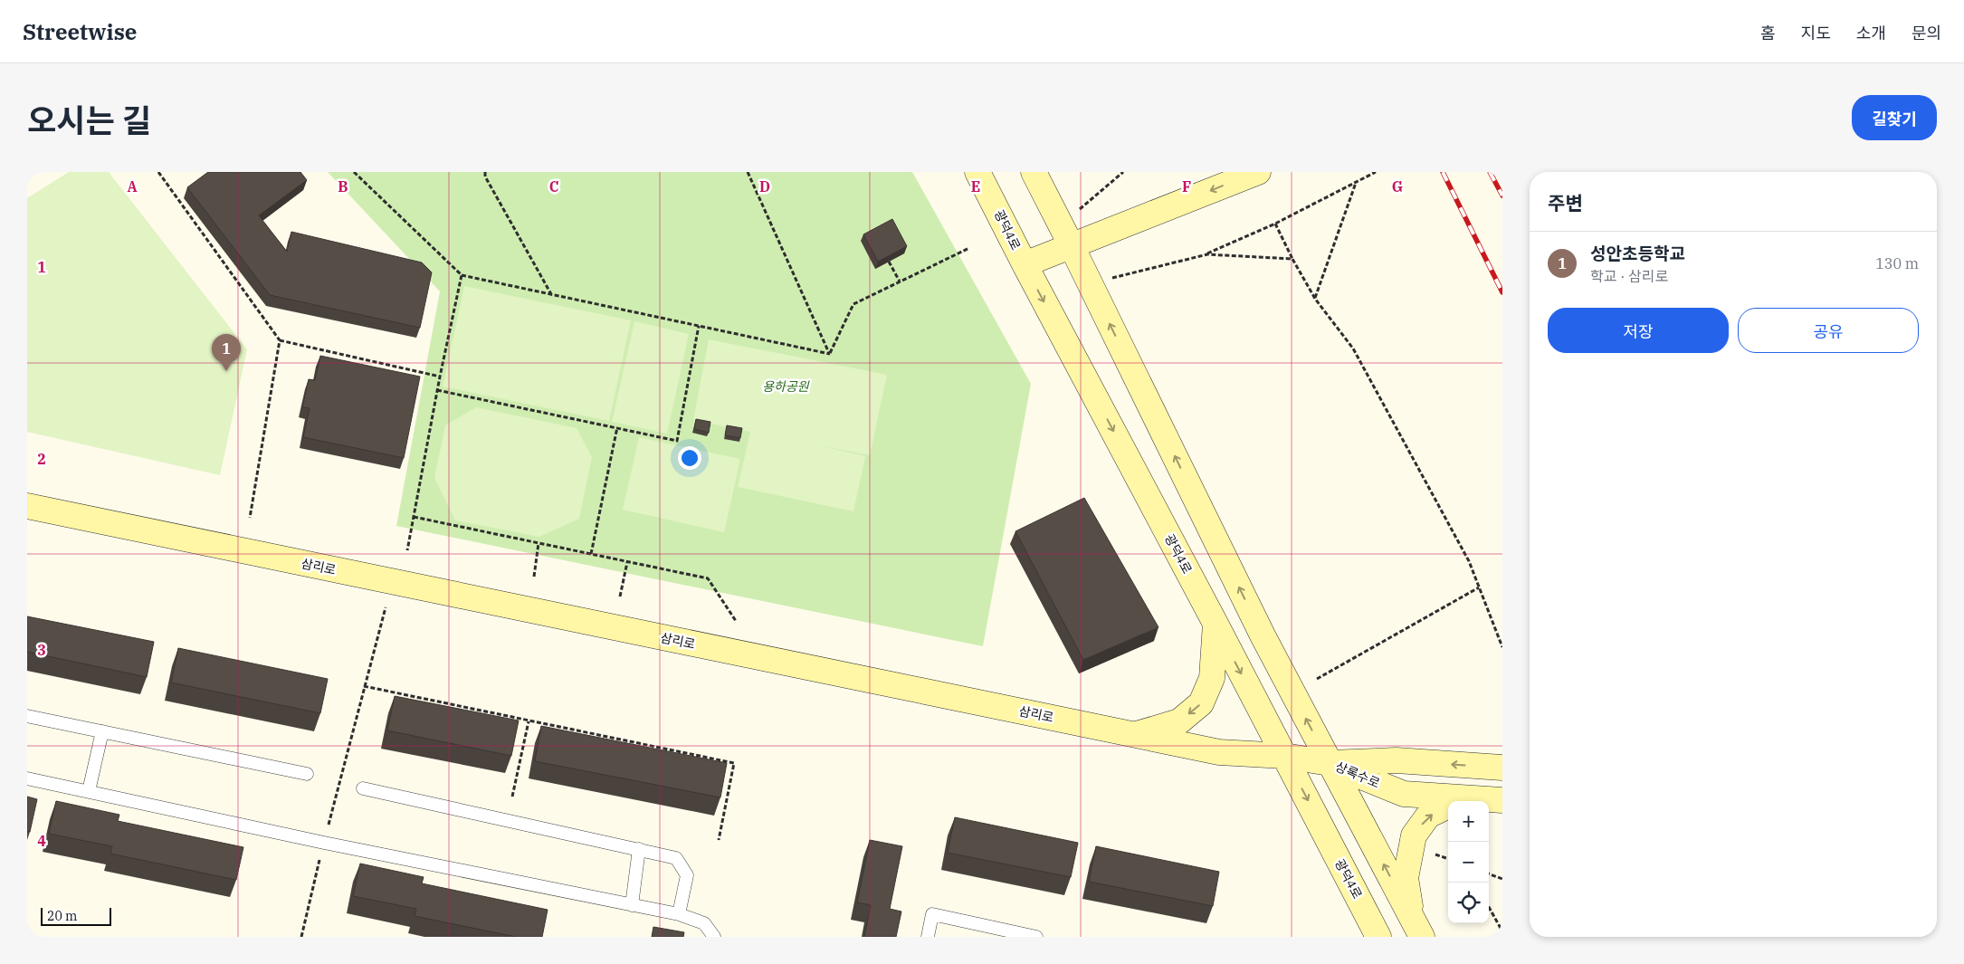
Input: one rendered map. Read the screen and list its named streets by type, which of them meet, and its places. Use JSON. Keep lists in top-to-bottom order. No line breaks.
{"streets":{"main road":["광덕4로","삼리로","상록수로"]},"crossings":[["광덕4로","삼리로"],["삼리로","상록수로"]],"parks":["용하공원"],"scale_bar":"20 m","page":{"header":"Streetwise","nav":["홈","지도","소개","문의"],"title":"오시는 길","buttons":["길찾기",["저장","공유"]],"heading":"주변","list":[{"mark":"1","name":"성안초등학교","note":"학교 · 삼리로","value":"130 m"}],"pins":"1","map_buttons":["+","−"],"scale":"20 m"},"grid":{"columns":["A","B","C","D","E","F","G"],"rows":["1","2","3","4"]}}
